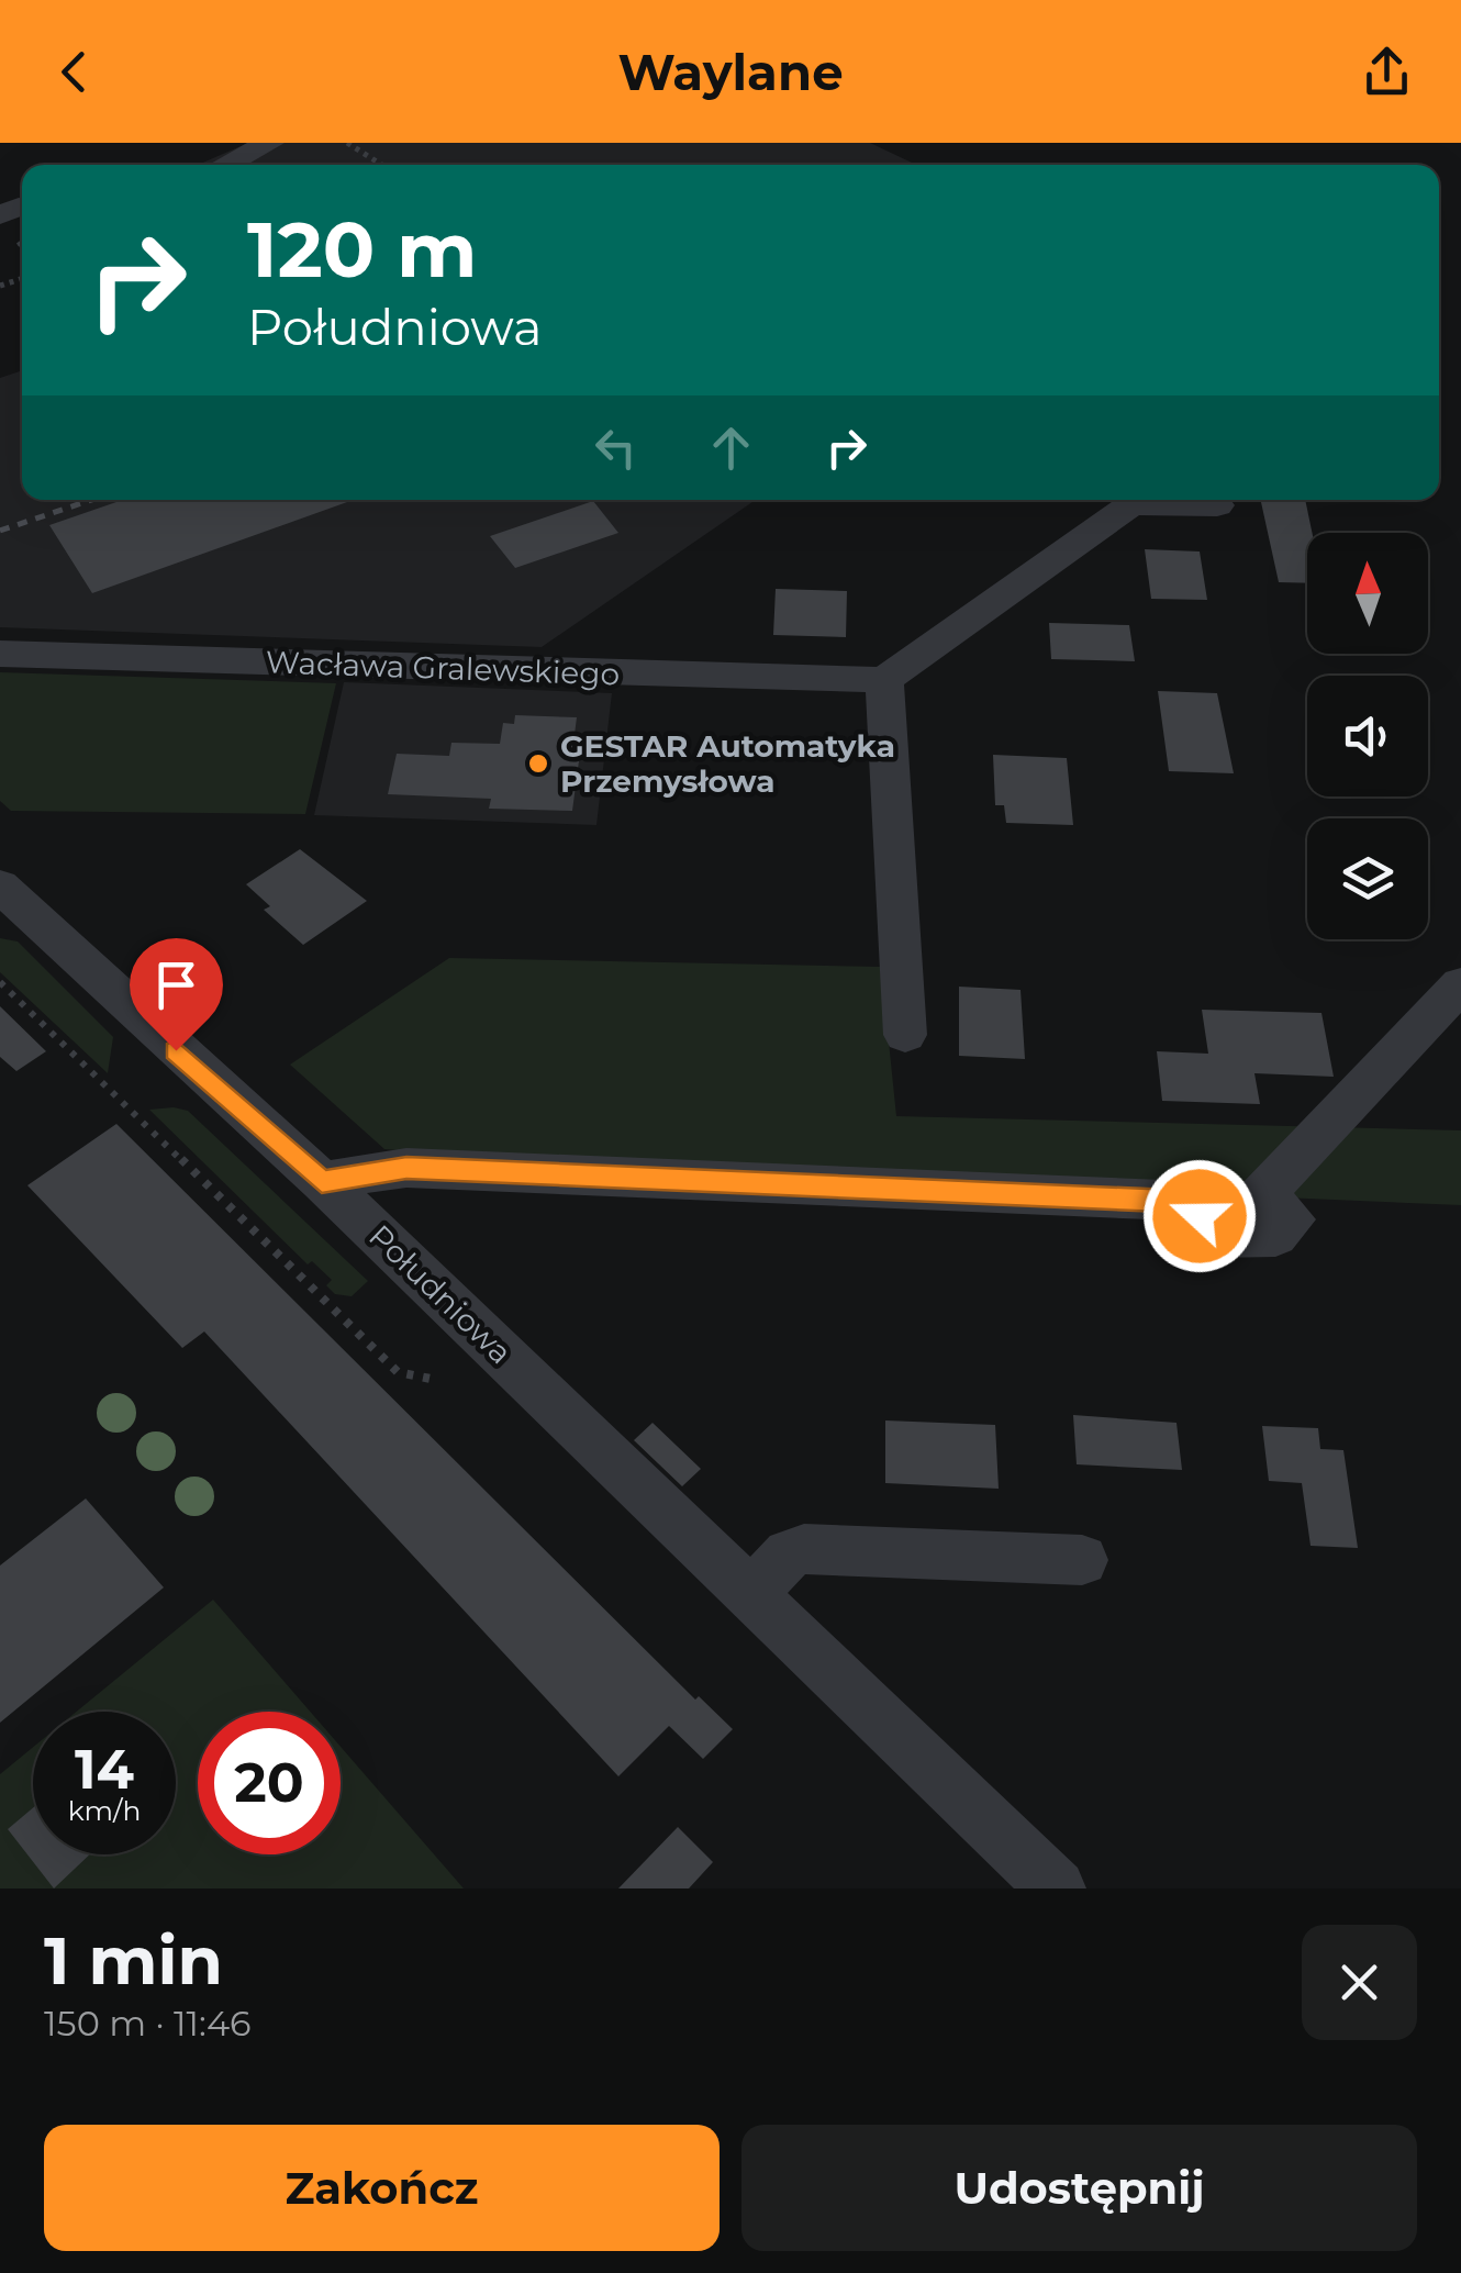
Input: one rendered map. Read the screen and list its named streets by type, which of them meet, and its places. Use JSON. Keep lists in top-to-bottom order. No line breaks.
{"streets":{"street":["Wacława Gralewskiego","Południowa"]},"places":["GESTAR Automatyka Przemysłowa"],"north":"top","page":{"header":"Waylane","turn":["120 m","Południowa"],"speed":"14 km/h","limit":"20","heading":["1 min","150 m · 11:46"],"buttons":["Zakończ","Udostępnij"]}}
